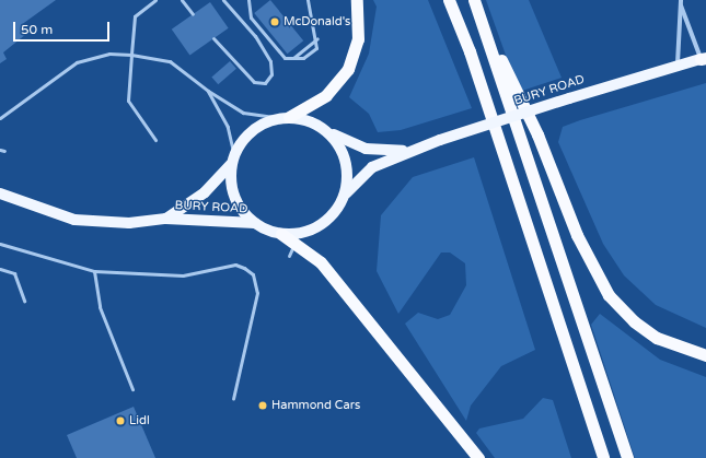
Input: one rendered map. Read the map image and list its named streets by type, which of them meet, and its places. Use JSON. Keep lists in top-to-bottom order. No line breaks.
{"streets":{"main road":["BURY ROAD"]},"places":["McDonald's","Hammond Cars","Lidl"],"scale_bar":"50 m"}
